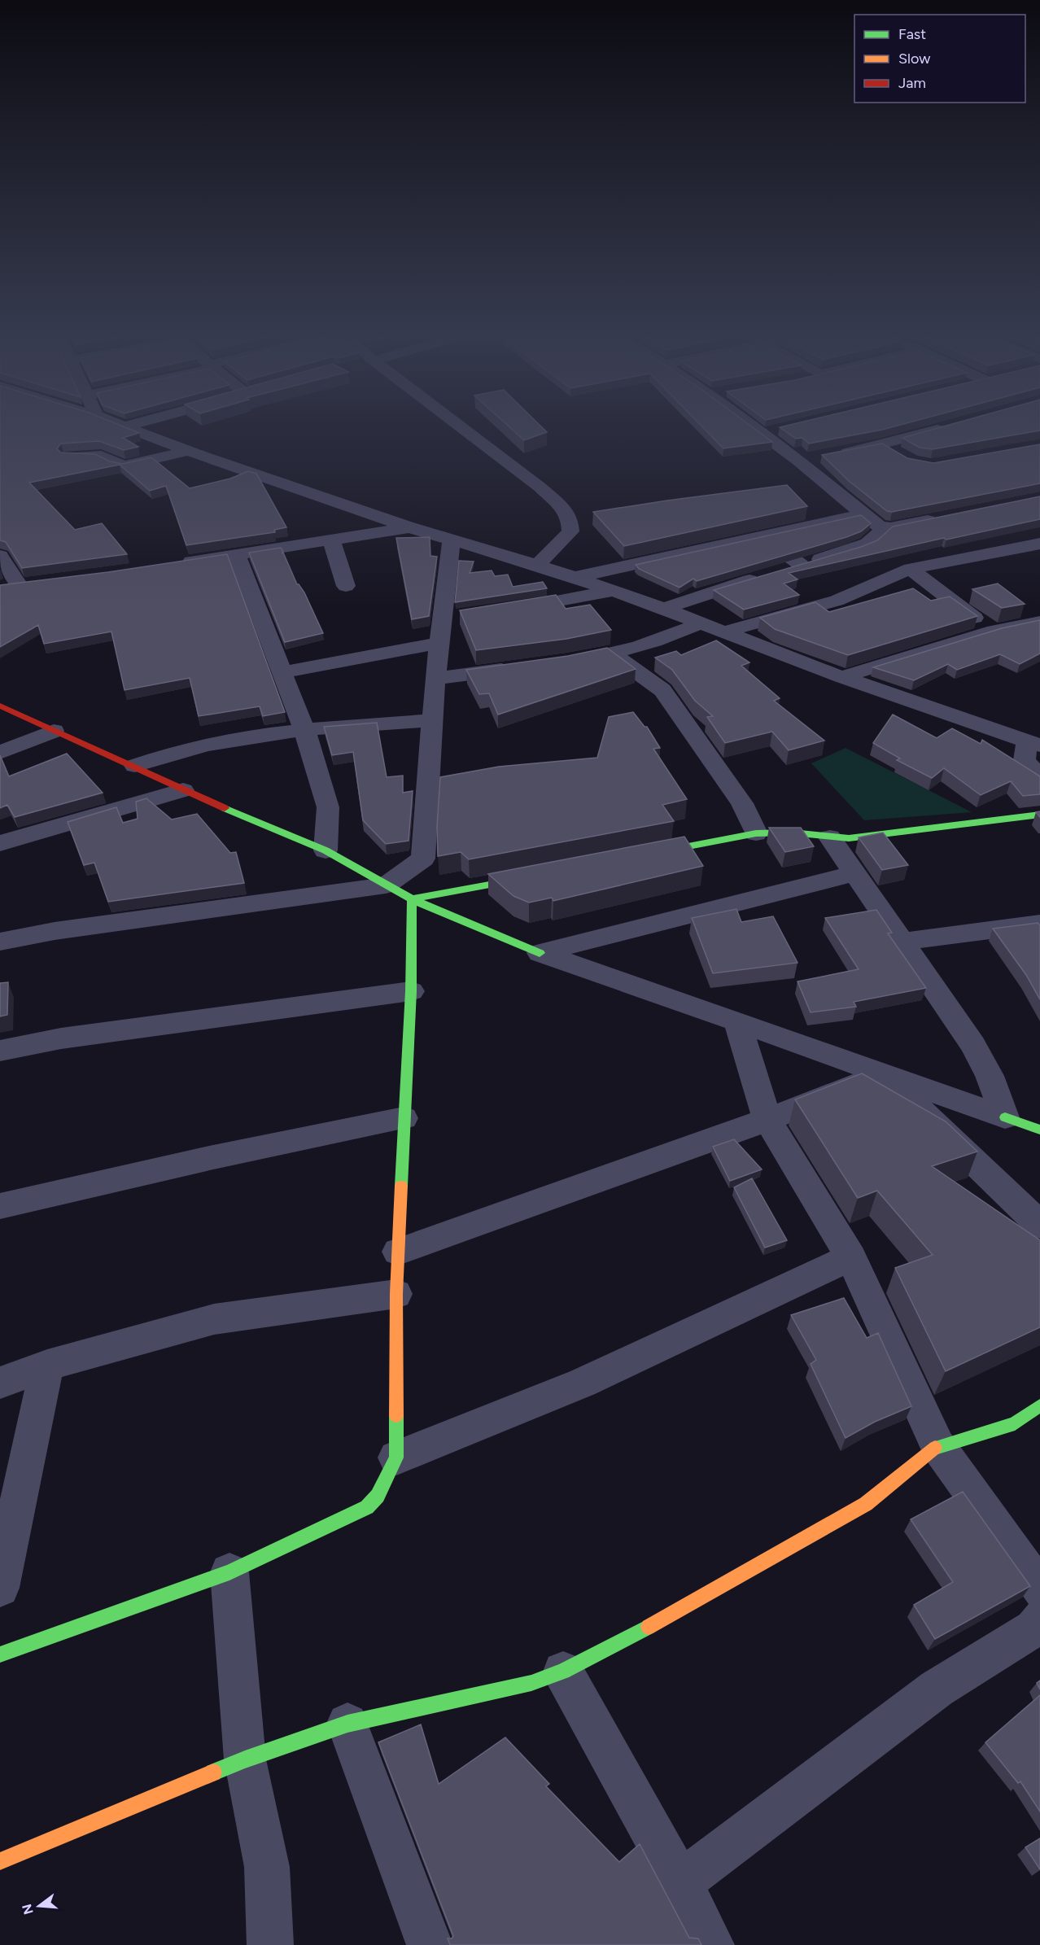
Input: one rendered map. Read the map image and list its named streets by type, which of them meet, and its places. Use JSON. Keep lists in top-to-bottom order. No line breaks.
{"legend":["Fast","Slow","Jam"],"north":"left"}
